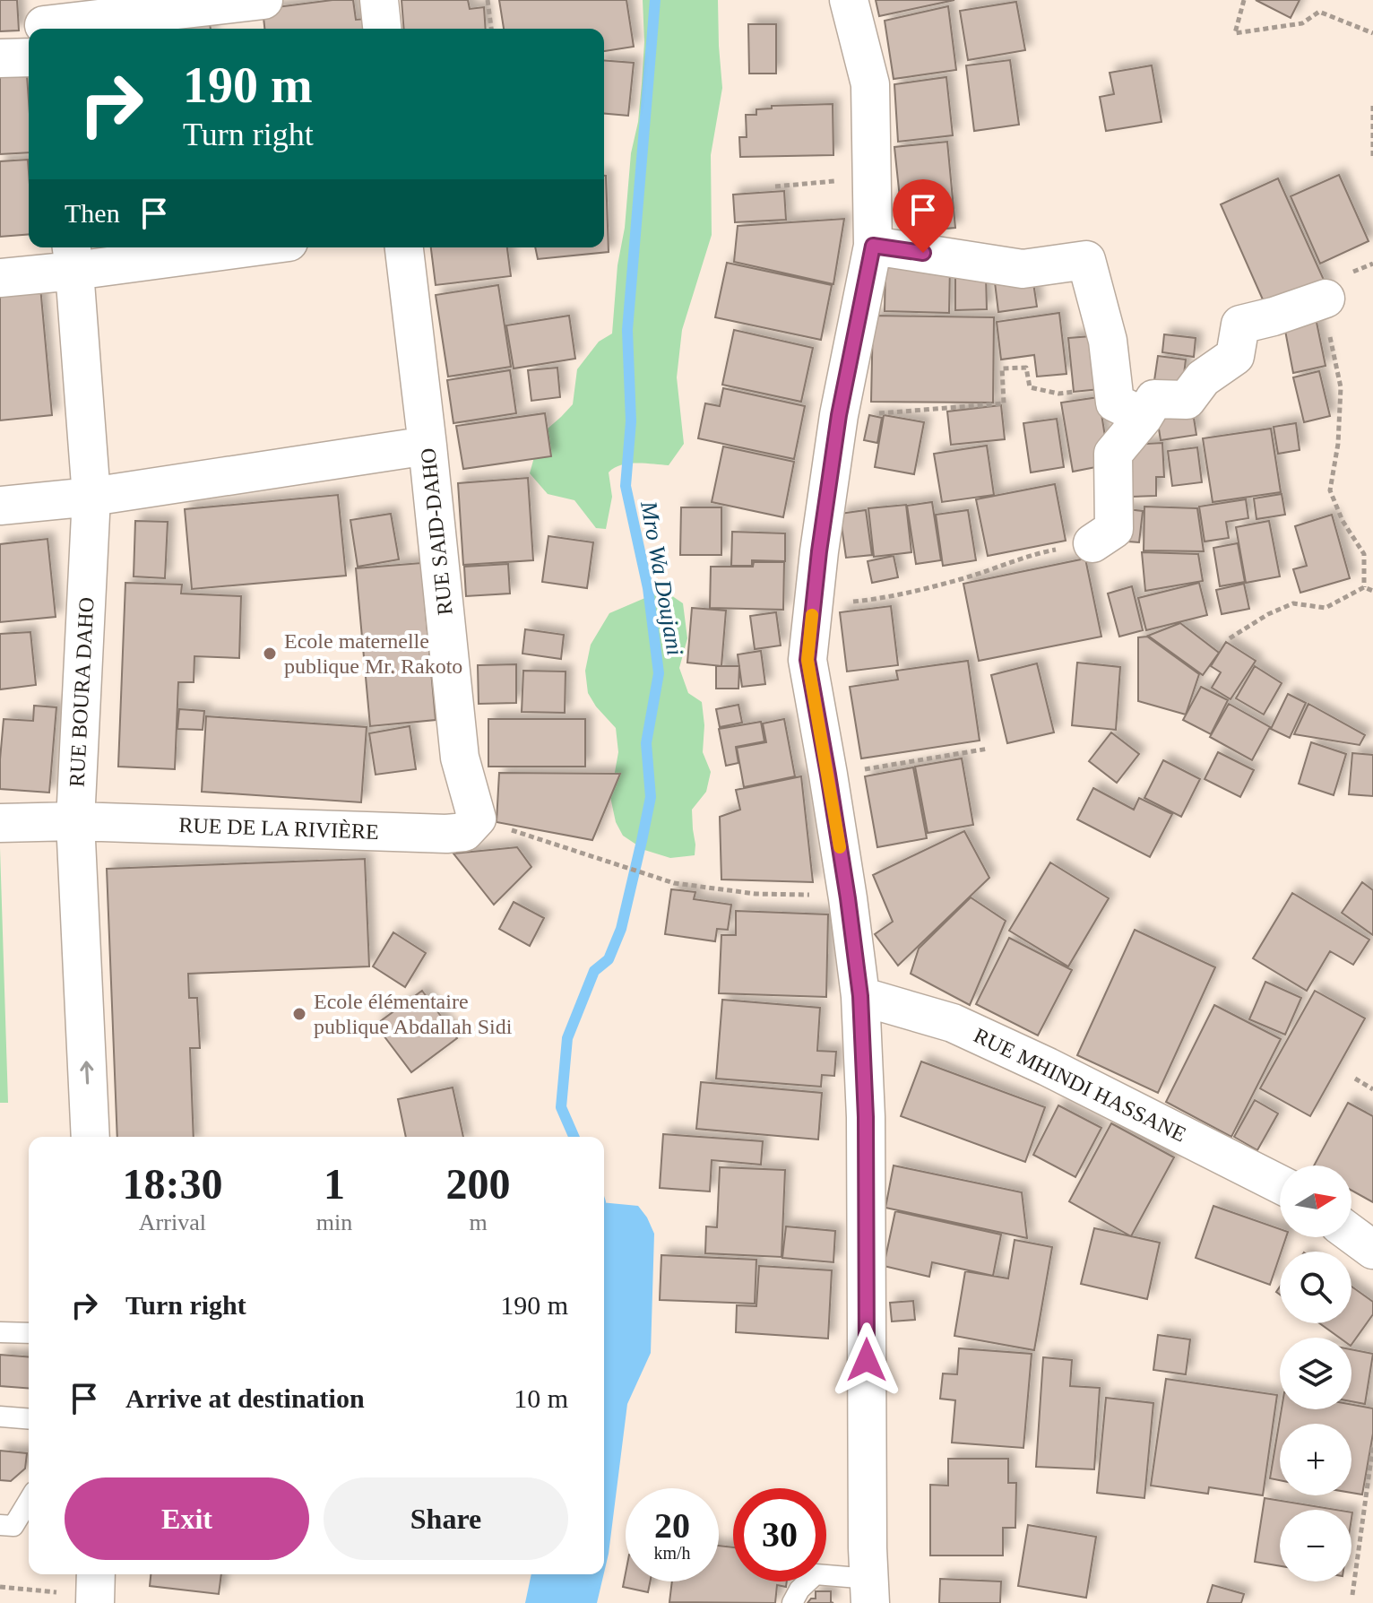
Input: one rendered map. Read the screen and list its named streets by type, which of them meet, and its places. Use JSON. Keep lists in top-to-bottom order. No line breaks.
{"streets":{"street":["RUE SAID-DAHO","RUE BOURA DAHO","RUE DE LA RIVIÈRE","RUE MHINDI HASSANE"]},"crossings":[["RUE SAID-DAHO","RUE DE LA RIVIÈRE"],["RUE BOURA DAHO","RUE DE LA RIVIÈRE"]],"one_way":["RUE BOURA DAHO"],"water":["Mro Wa Doujani"],"places":["Ecole maternelle publique Mr. Rakoto","Ecole élémentaire publique Abdallah Sidi"],"north":"right","page":{"turn":["190 m","Turn right"],"then":"Then","eta":["18:30","Arrival","1","min","200","m"],"map_buttons":["+","−"],"list":[{"name":"Turn right","value":"190 m"},{"name":"Arrive at destination","value":"10 m"}],"buttons":["Exit","Share"],"speed":"20 km/h","limit":"30"}}
